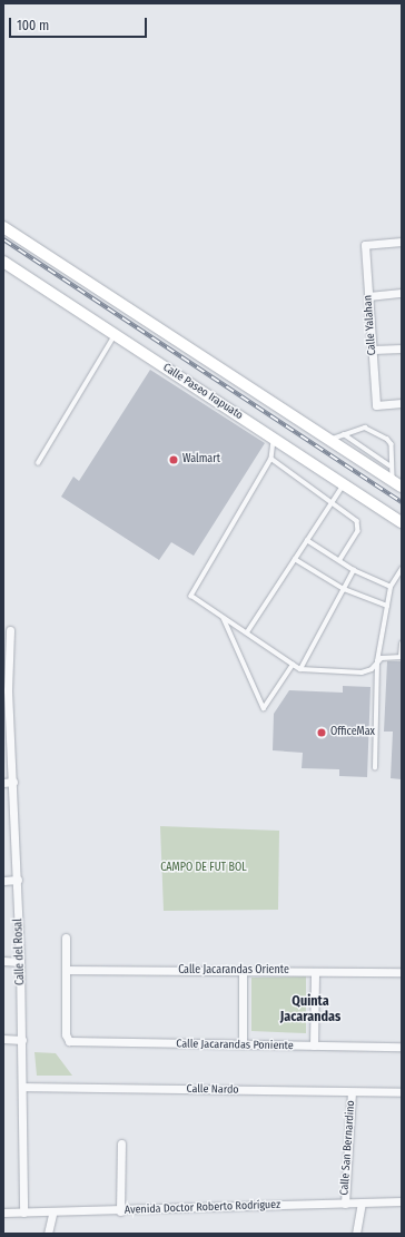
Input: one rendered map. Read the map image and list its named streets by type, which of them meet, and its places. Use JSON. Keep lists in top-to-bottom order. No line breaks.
{"streets":{"main road":["Calle Paseo Irapuato"],"street":["Calle Yalahan","Calle del Rosal","Calle Jacarandas Oriente","Calle Jacarandas Poniente","Calle Nardo","Calle San Bernardino","Avenida Doctor Roberto Rodríguez"]},"crossings":[["Calle del Rosal","Calle Nardo"],["Calle del Rosal","Avenida Doctor Roberto Rodríguez"],["Calle Jacarandas Oriente","Calle Jacarandas Poniente"],["Calle Nardo","Calle San Bernardino"],["Calle San Bernardino","Avenida Doctor Roberto Rodríguez"]],"districts":["Quinta Jacarandas"],"parks":["CAMPO DE FUT BOL"],"places":["Walmart","OfficeMax"],"scale_bar":"100 m"}
